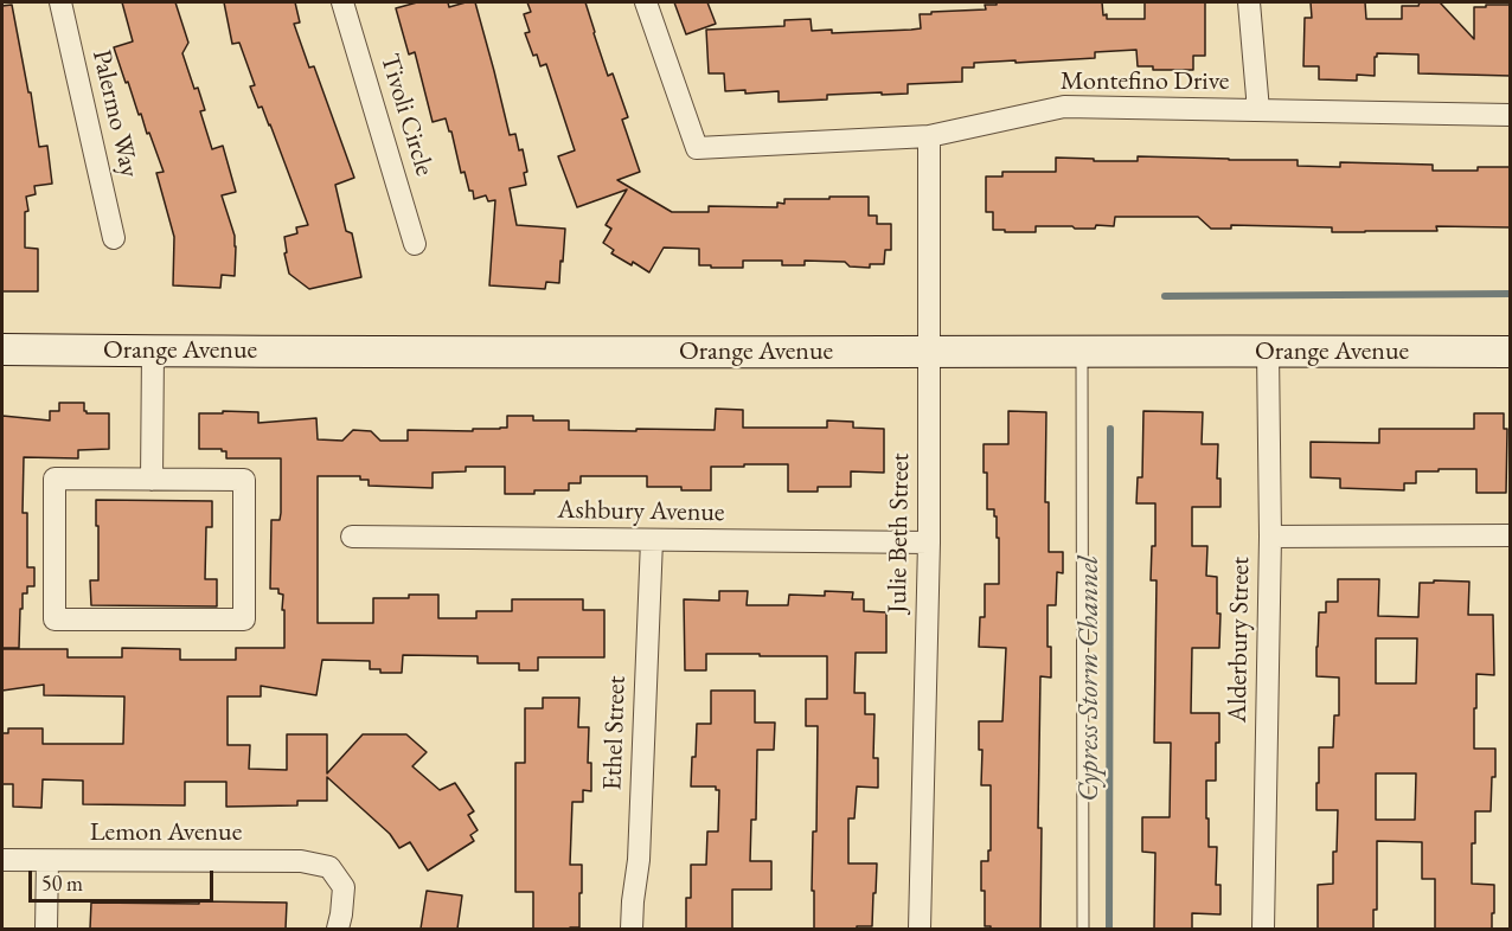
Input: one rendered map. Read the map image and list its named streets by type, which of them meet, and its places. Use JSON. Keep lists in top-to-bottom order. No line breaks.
{"streets":{"main road":["Orange Avenue"],"street":["Montefino Drive","Palermo Way","Tivoli Circle","Ashbury Avenue","Julie Beth Street","Alderbury Street","Ethel Street","Lemon Avenue"]},"crossings":[["Montefino Drive","Julie Beth Street"],["Orange Avenue","Julie Beth Street"],["Orange Avenue","Alderbury Street"],["Ashbury Avenue","Julie Beth Street"],["Ashbury Avenue","Ethel Street"]],"water":["Cypress Storm Channel"],"scale_bar":"50 m"}
